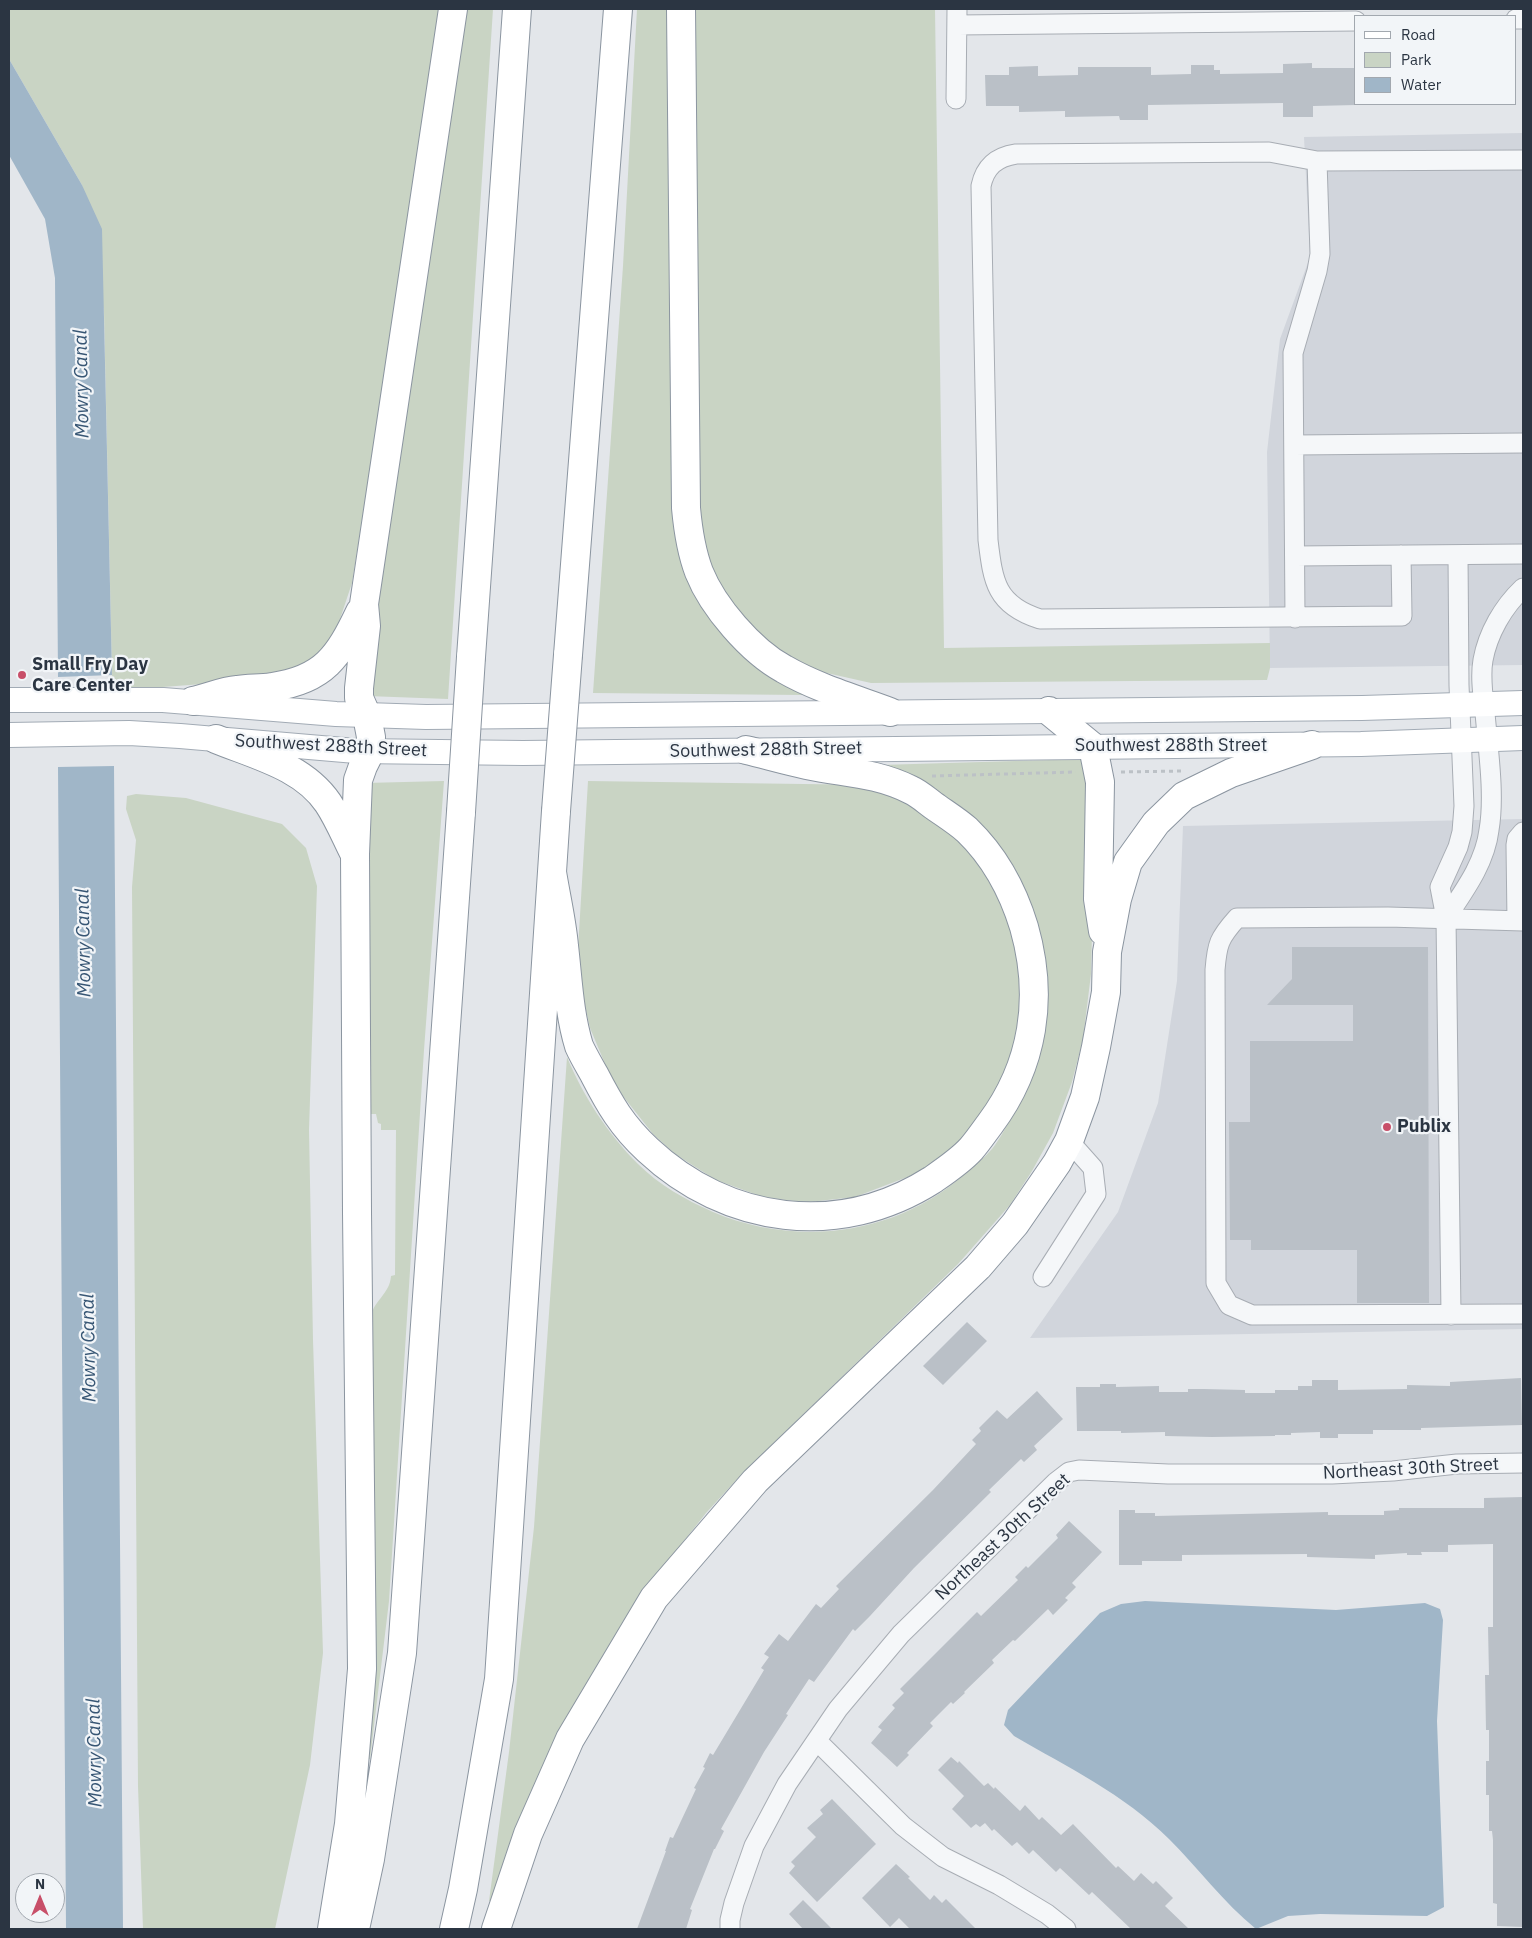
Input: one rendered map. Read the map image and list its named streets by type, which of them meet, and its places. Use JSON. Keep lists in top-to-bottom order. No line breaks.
{"streets":{"main road":["Southwest 288th Street"],"street":["Northeast 30th Street"]},"water":["Mowry Canal"],"places":["Small Fry Day Care Center","Publix"],"legend":["Road","Park","Water"],"north":"top"}
